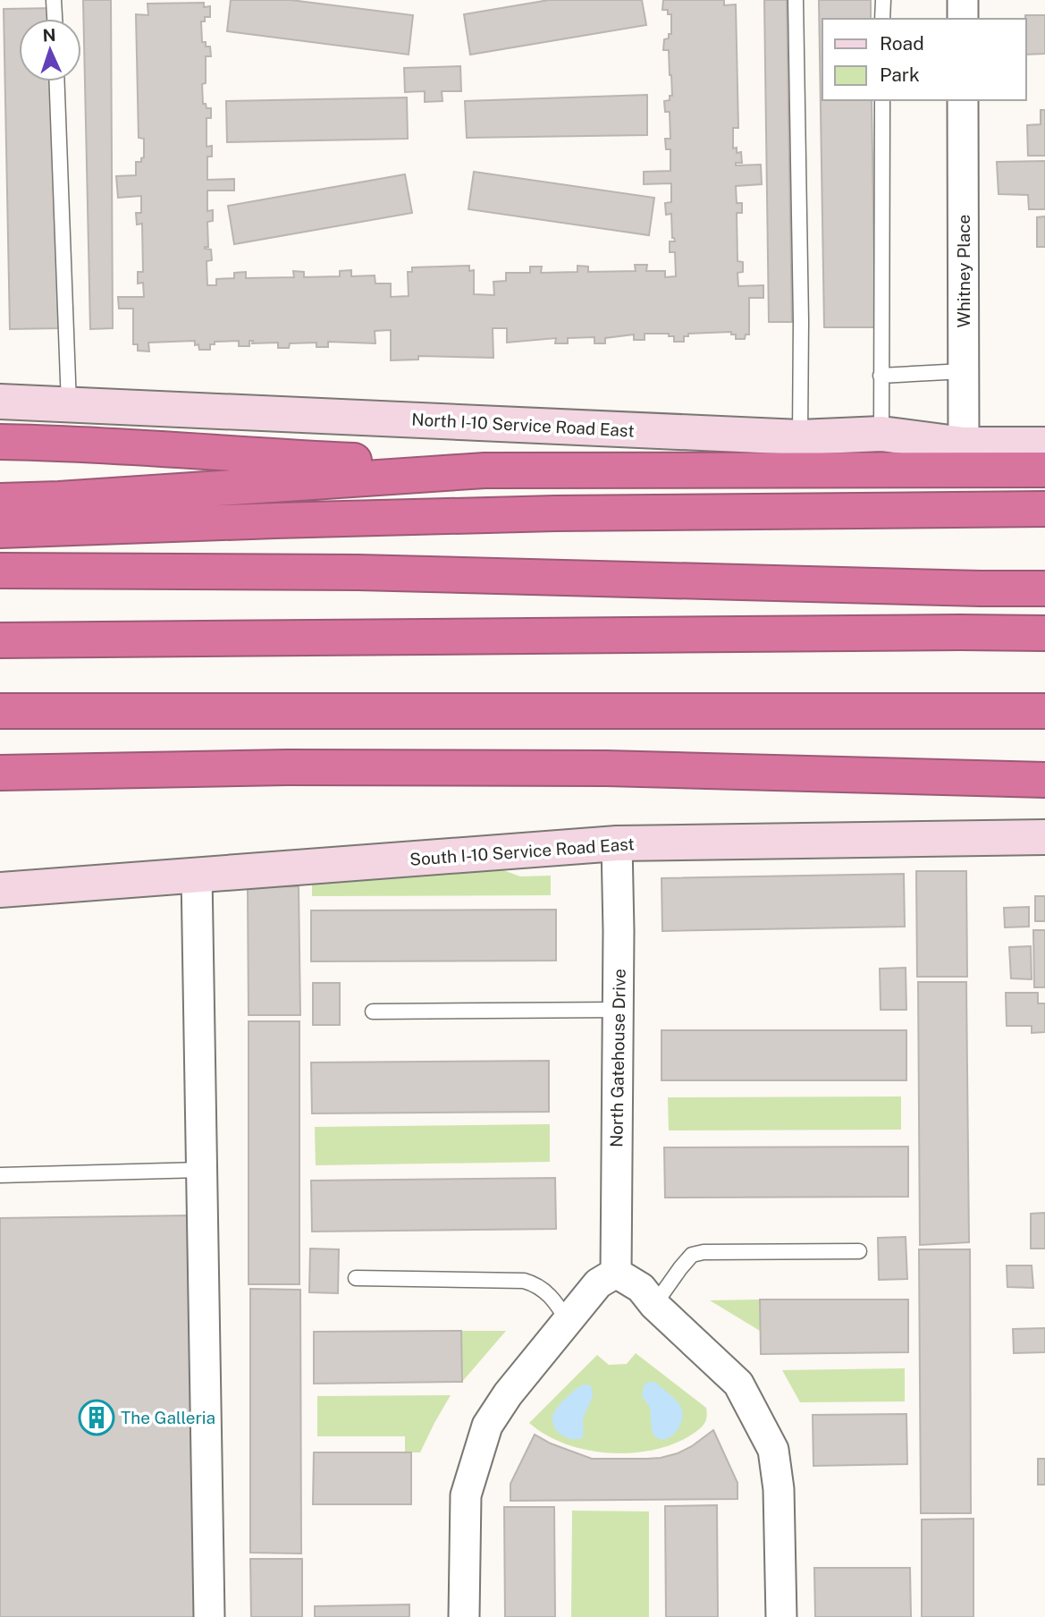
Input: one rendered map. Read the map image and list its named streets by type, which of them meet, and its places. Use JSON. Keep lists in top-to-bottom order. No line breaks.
{"streets":{"street":["Whitney Place","North I-10 Service Road East","South I-10 Service Road East","North Gatehouse Drive"]},"crossings":[["Whitney Place","North I-10 Service Road East"],["South I-10 Service Road East","North Gatehouse Drive"]],"places":{"building":["The Galleria"]},"legend":["Road","Park"],"north":"top"}
